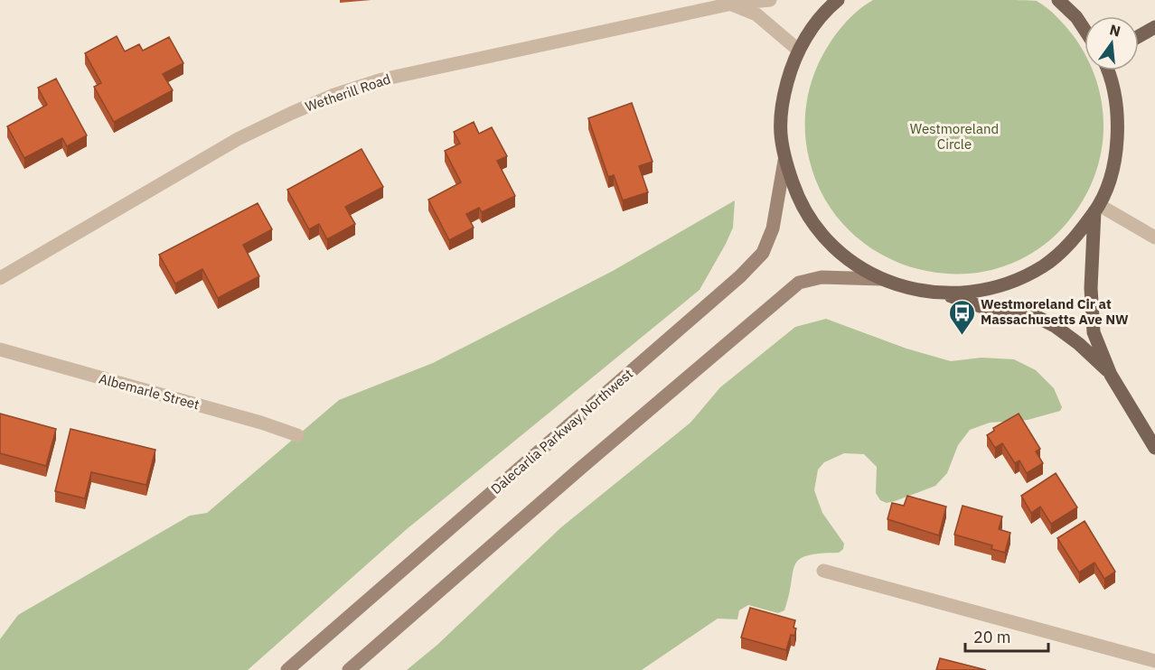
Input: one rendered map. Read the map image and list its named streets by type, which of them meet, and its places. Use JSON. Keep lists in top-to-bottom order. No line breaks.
{"streets":{"main road":["Dalecarlia Parkway Northwest"],"street":["Wetherill Road","Albemarle Street"]},"parks":["Westmoreland Circle"],"places":{"bus stop":["Westmoreland Cir at Massachusetts Ave NW"]},"scale_bar":"20 m","north":"top"}
